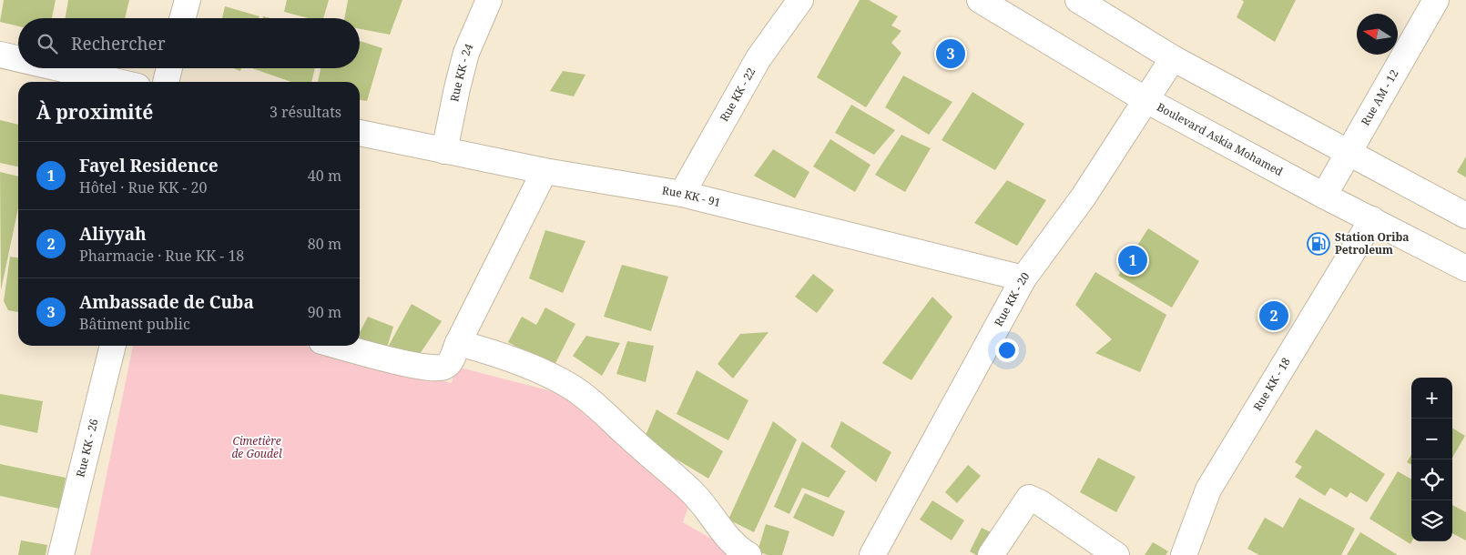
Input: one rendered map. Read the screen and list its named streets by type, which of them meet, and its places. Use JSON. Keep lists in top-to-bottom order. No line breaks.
{"streets":{"street":["Rue KK - 24","Rue KK - 22","Rue AM - 12","Boulevard Askia Mohamed","Rue KK - 91","Rue KK - 20","Rue KK - 18","Rue KK - 26"]},"crossings":[["Rue KK - 24","Rue KK - 91"],["Rue KK - 22","Rue KK - 91"],["Rue AM - 12","Boulevard Askia Mohamed"],["Boulevard Askia Mohamed","Rue KK - 20"],["Boulevard Askia Mohamed","Rue KK - 18"],["Rue KK - 91","Rue KK - 20"]],"parks":["Cimetière de Goudel"],"places":{"fuel station":["Station Oriba Petroleum"]},"north":"left","page":{"search":"Rechercher","pins":["3","1","2"],"heading":["À proximité","3 résultats"],"list":[{"mark":"1","name":"Fayel Residence","note":"Hôtel · Rue KK - 20","value":"40 m"},{"mark":"2","name":"Aliyyah","note":"Pharmacie · Rue KK - 18","value":"80 m"},{"mark":"3","name":"Ambassade de Cuba","note":"Bâtiment public","value":"90 m"}],"map_buttons":["+","−"]}}
